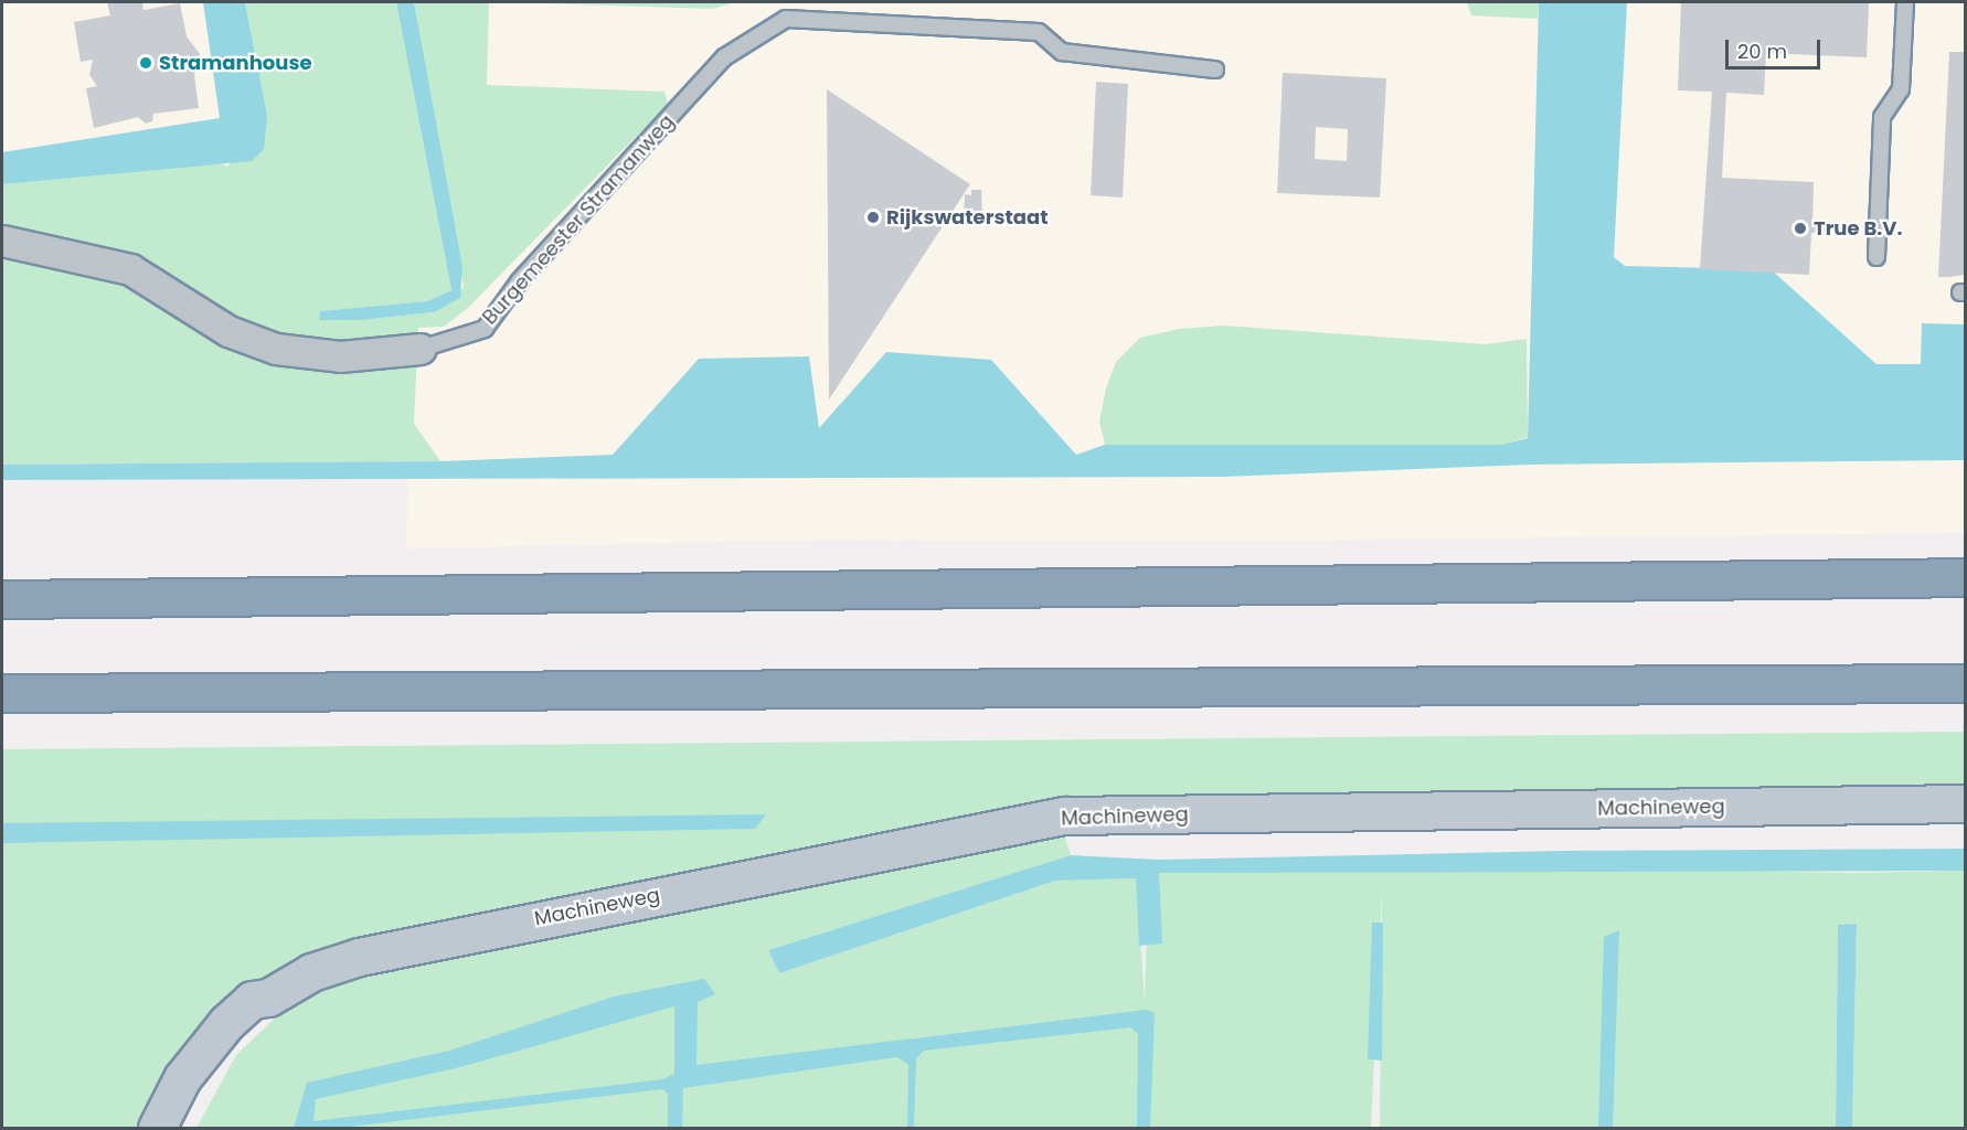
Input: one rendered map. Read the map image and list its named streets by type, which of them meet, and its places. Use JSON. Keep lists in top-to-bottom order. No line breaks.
{"streets":{"street":["Burgemeester Stramanweg","Machineweg"]},"places":["Stramanhouse","Rijkswaterstaat","True B.V."],"scale_bar":"20 m"}
